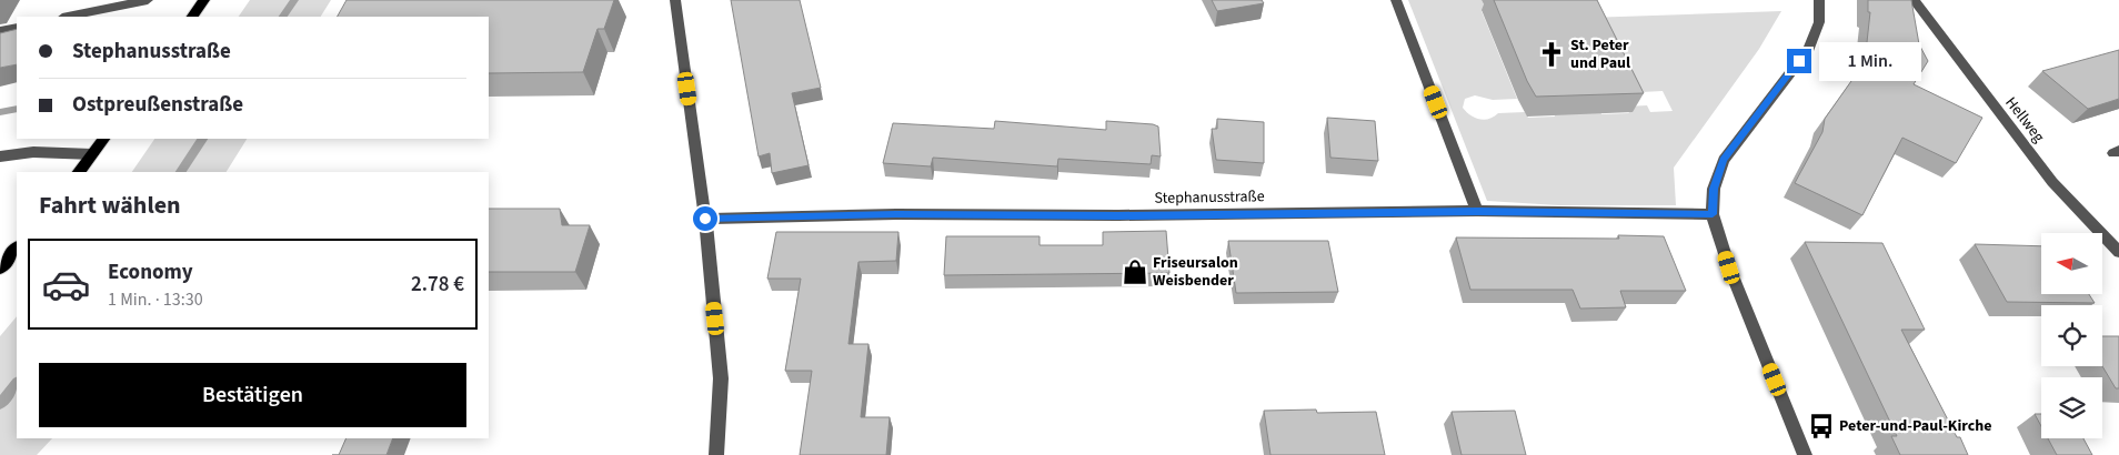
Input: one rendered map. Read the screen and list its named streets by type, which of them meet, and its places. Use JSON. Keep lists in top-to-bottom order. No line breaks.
{"streets":{"street":["Hellweg","Stephanusstraße"]},"places":{"church":["St. Peter und Paul"],"shop":["Friseursalon Weisbender"],"bus stop":["Peter-und-Paul-Kirche"]},"north":"left","page":{"banner":["Stephanusstraße","Ostpreußenstraße"],"bubble":"1 Min.","heading":"Fahrt wählen","list":[{"name":"Economy","note":"1 Min. · 13:30","value":"2.78 €"}],"buttons":"Bestätigen"}}
